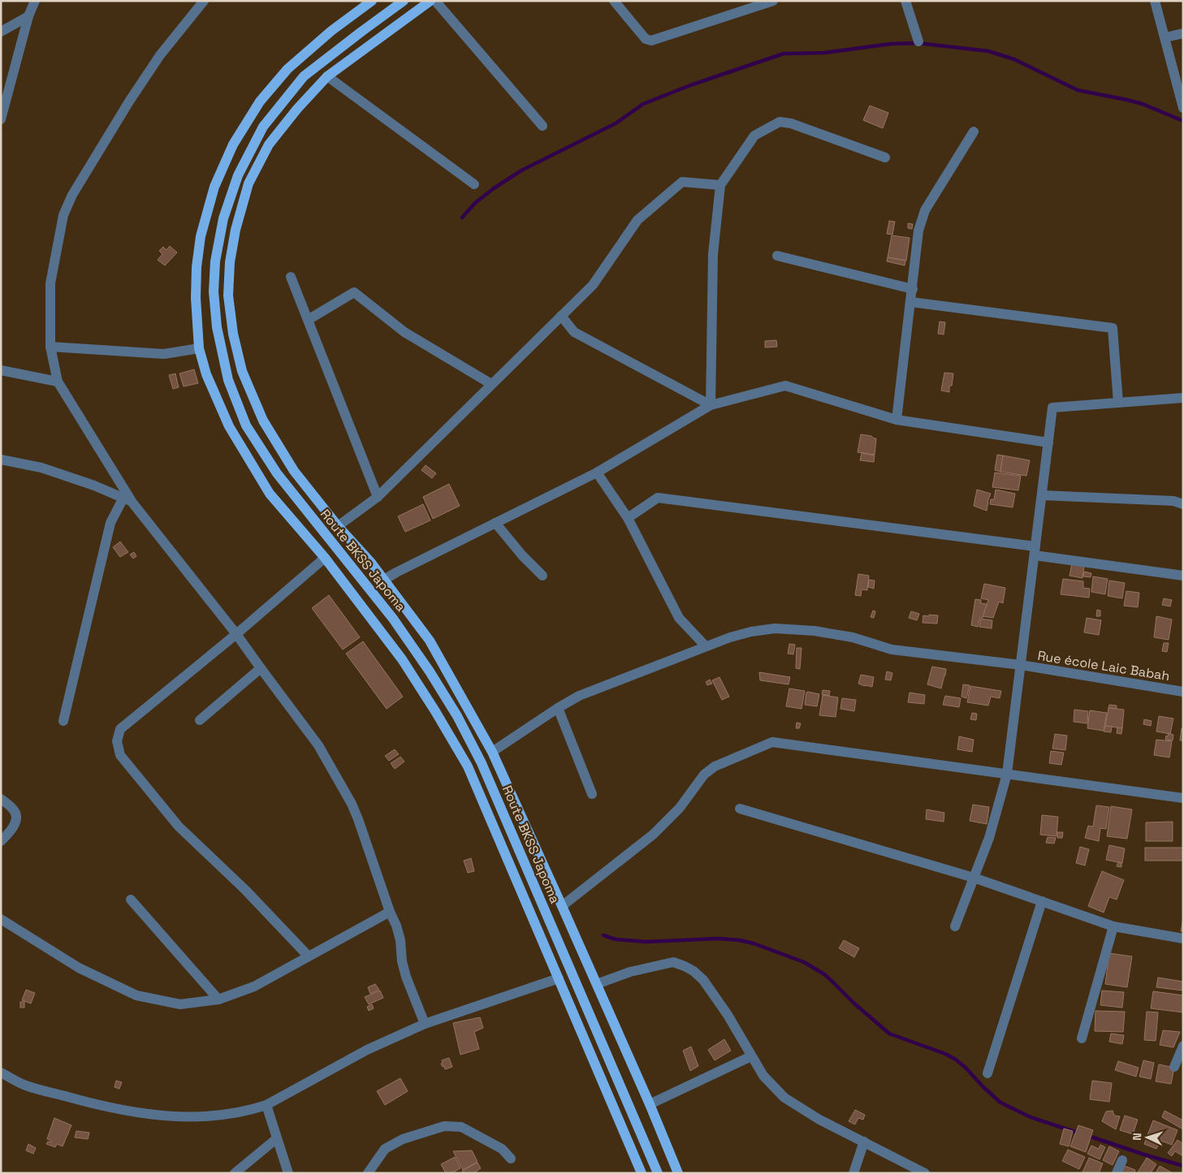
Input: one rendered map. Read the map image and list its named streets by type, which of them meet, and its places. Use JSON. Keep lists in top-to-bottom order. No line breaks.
{"streets":{"main road":["Route BKSS Japoma"],"street":["Rue école Laic Babah"]},"north":"left"}
